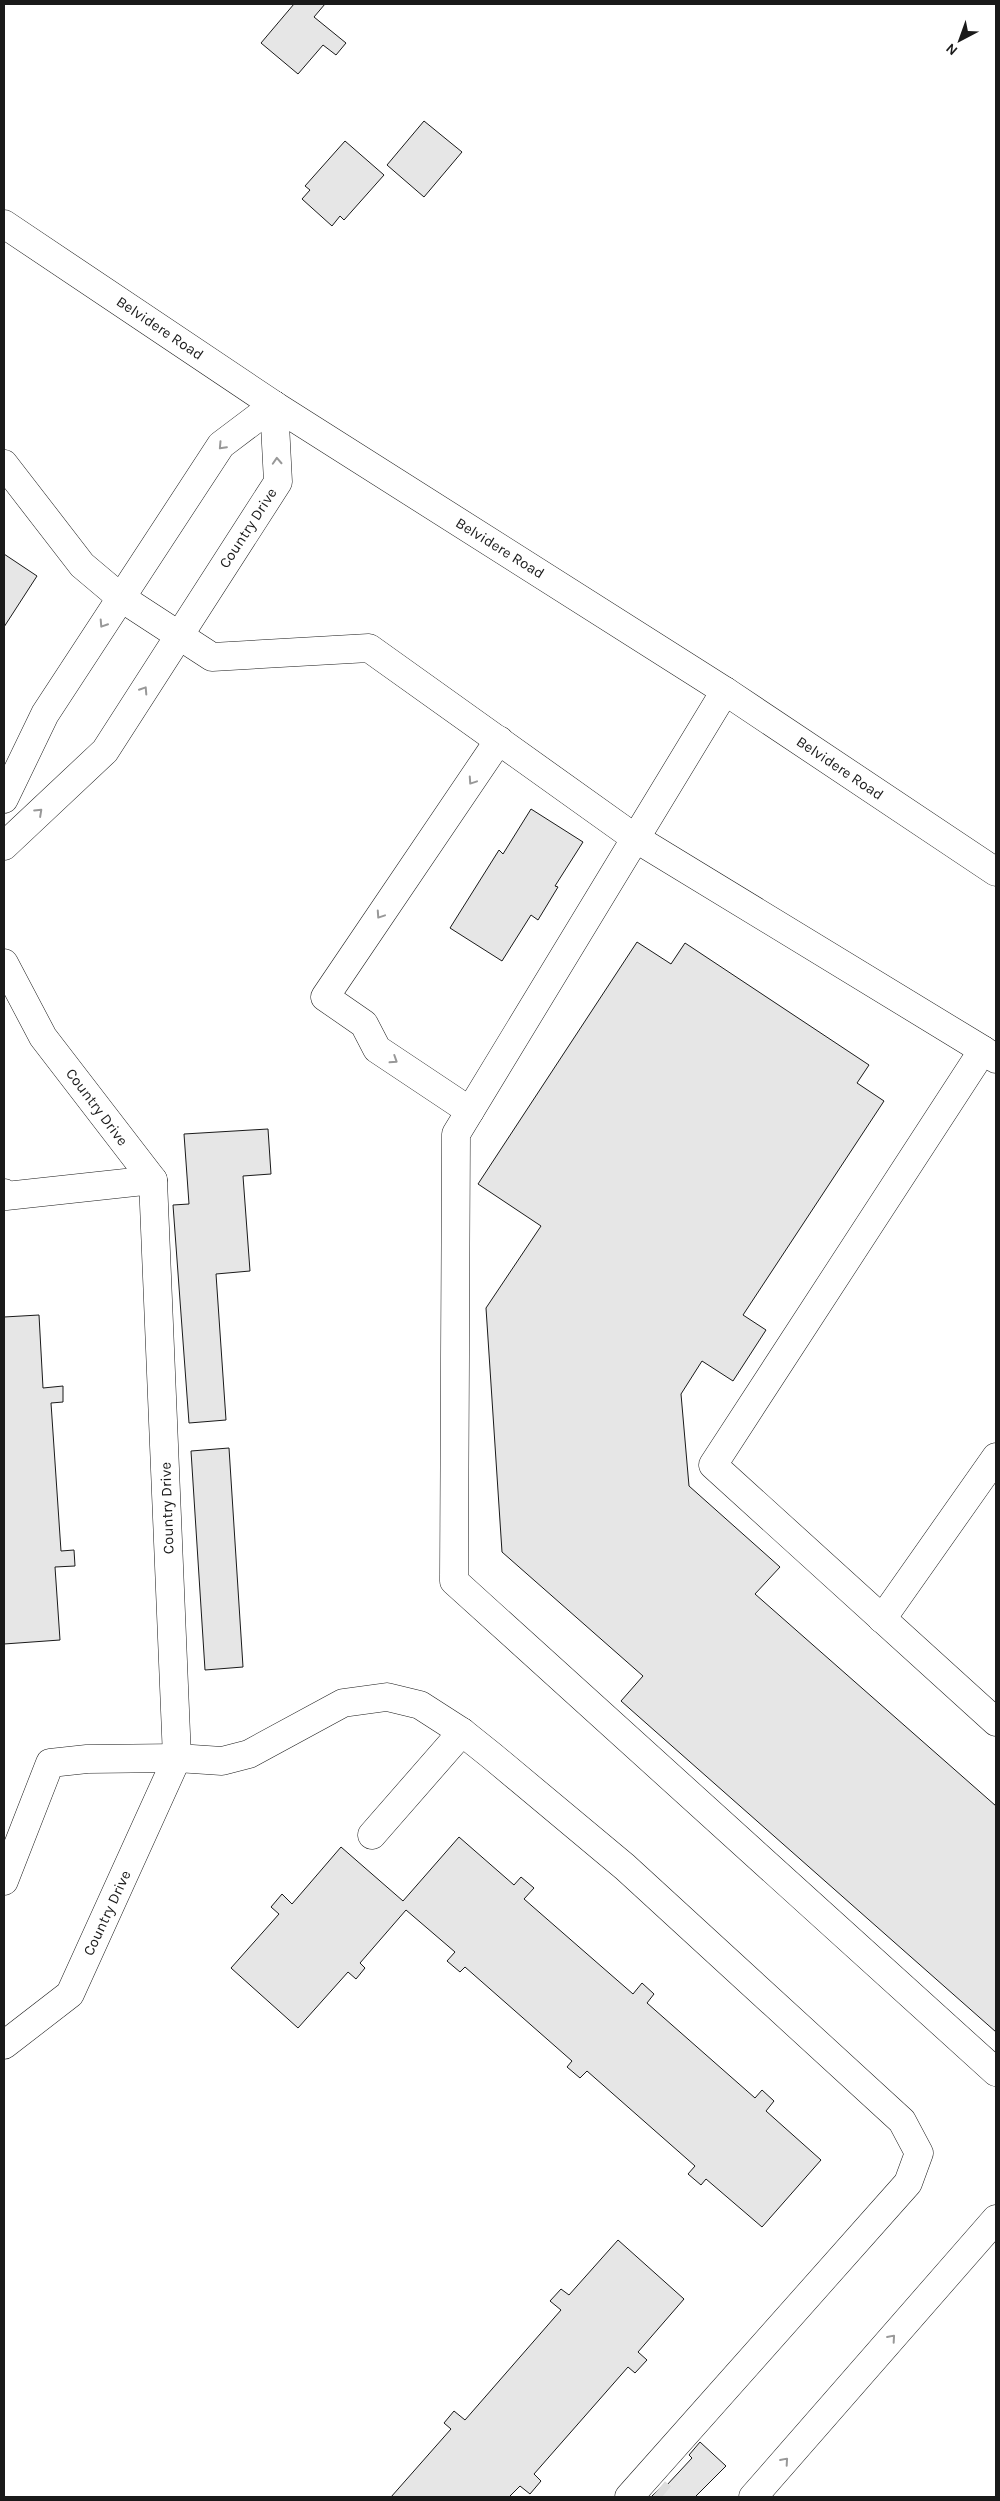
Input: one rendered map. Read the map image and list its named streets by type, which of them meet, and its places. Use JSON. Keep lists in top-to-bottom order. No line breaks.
{"streets":{"street":["Belvidere Road","Country Drive"]},"crossings":[["Belvidere Road","Country Drive"]],"north":"bottom left"}
